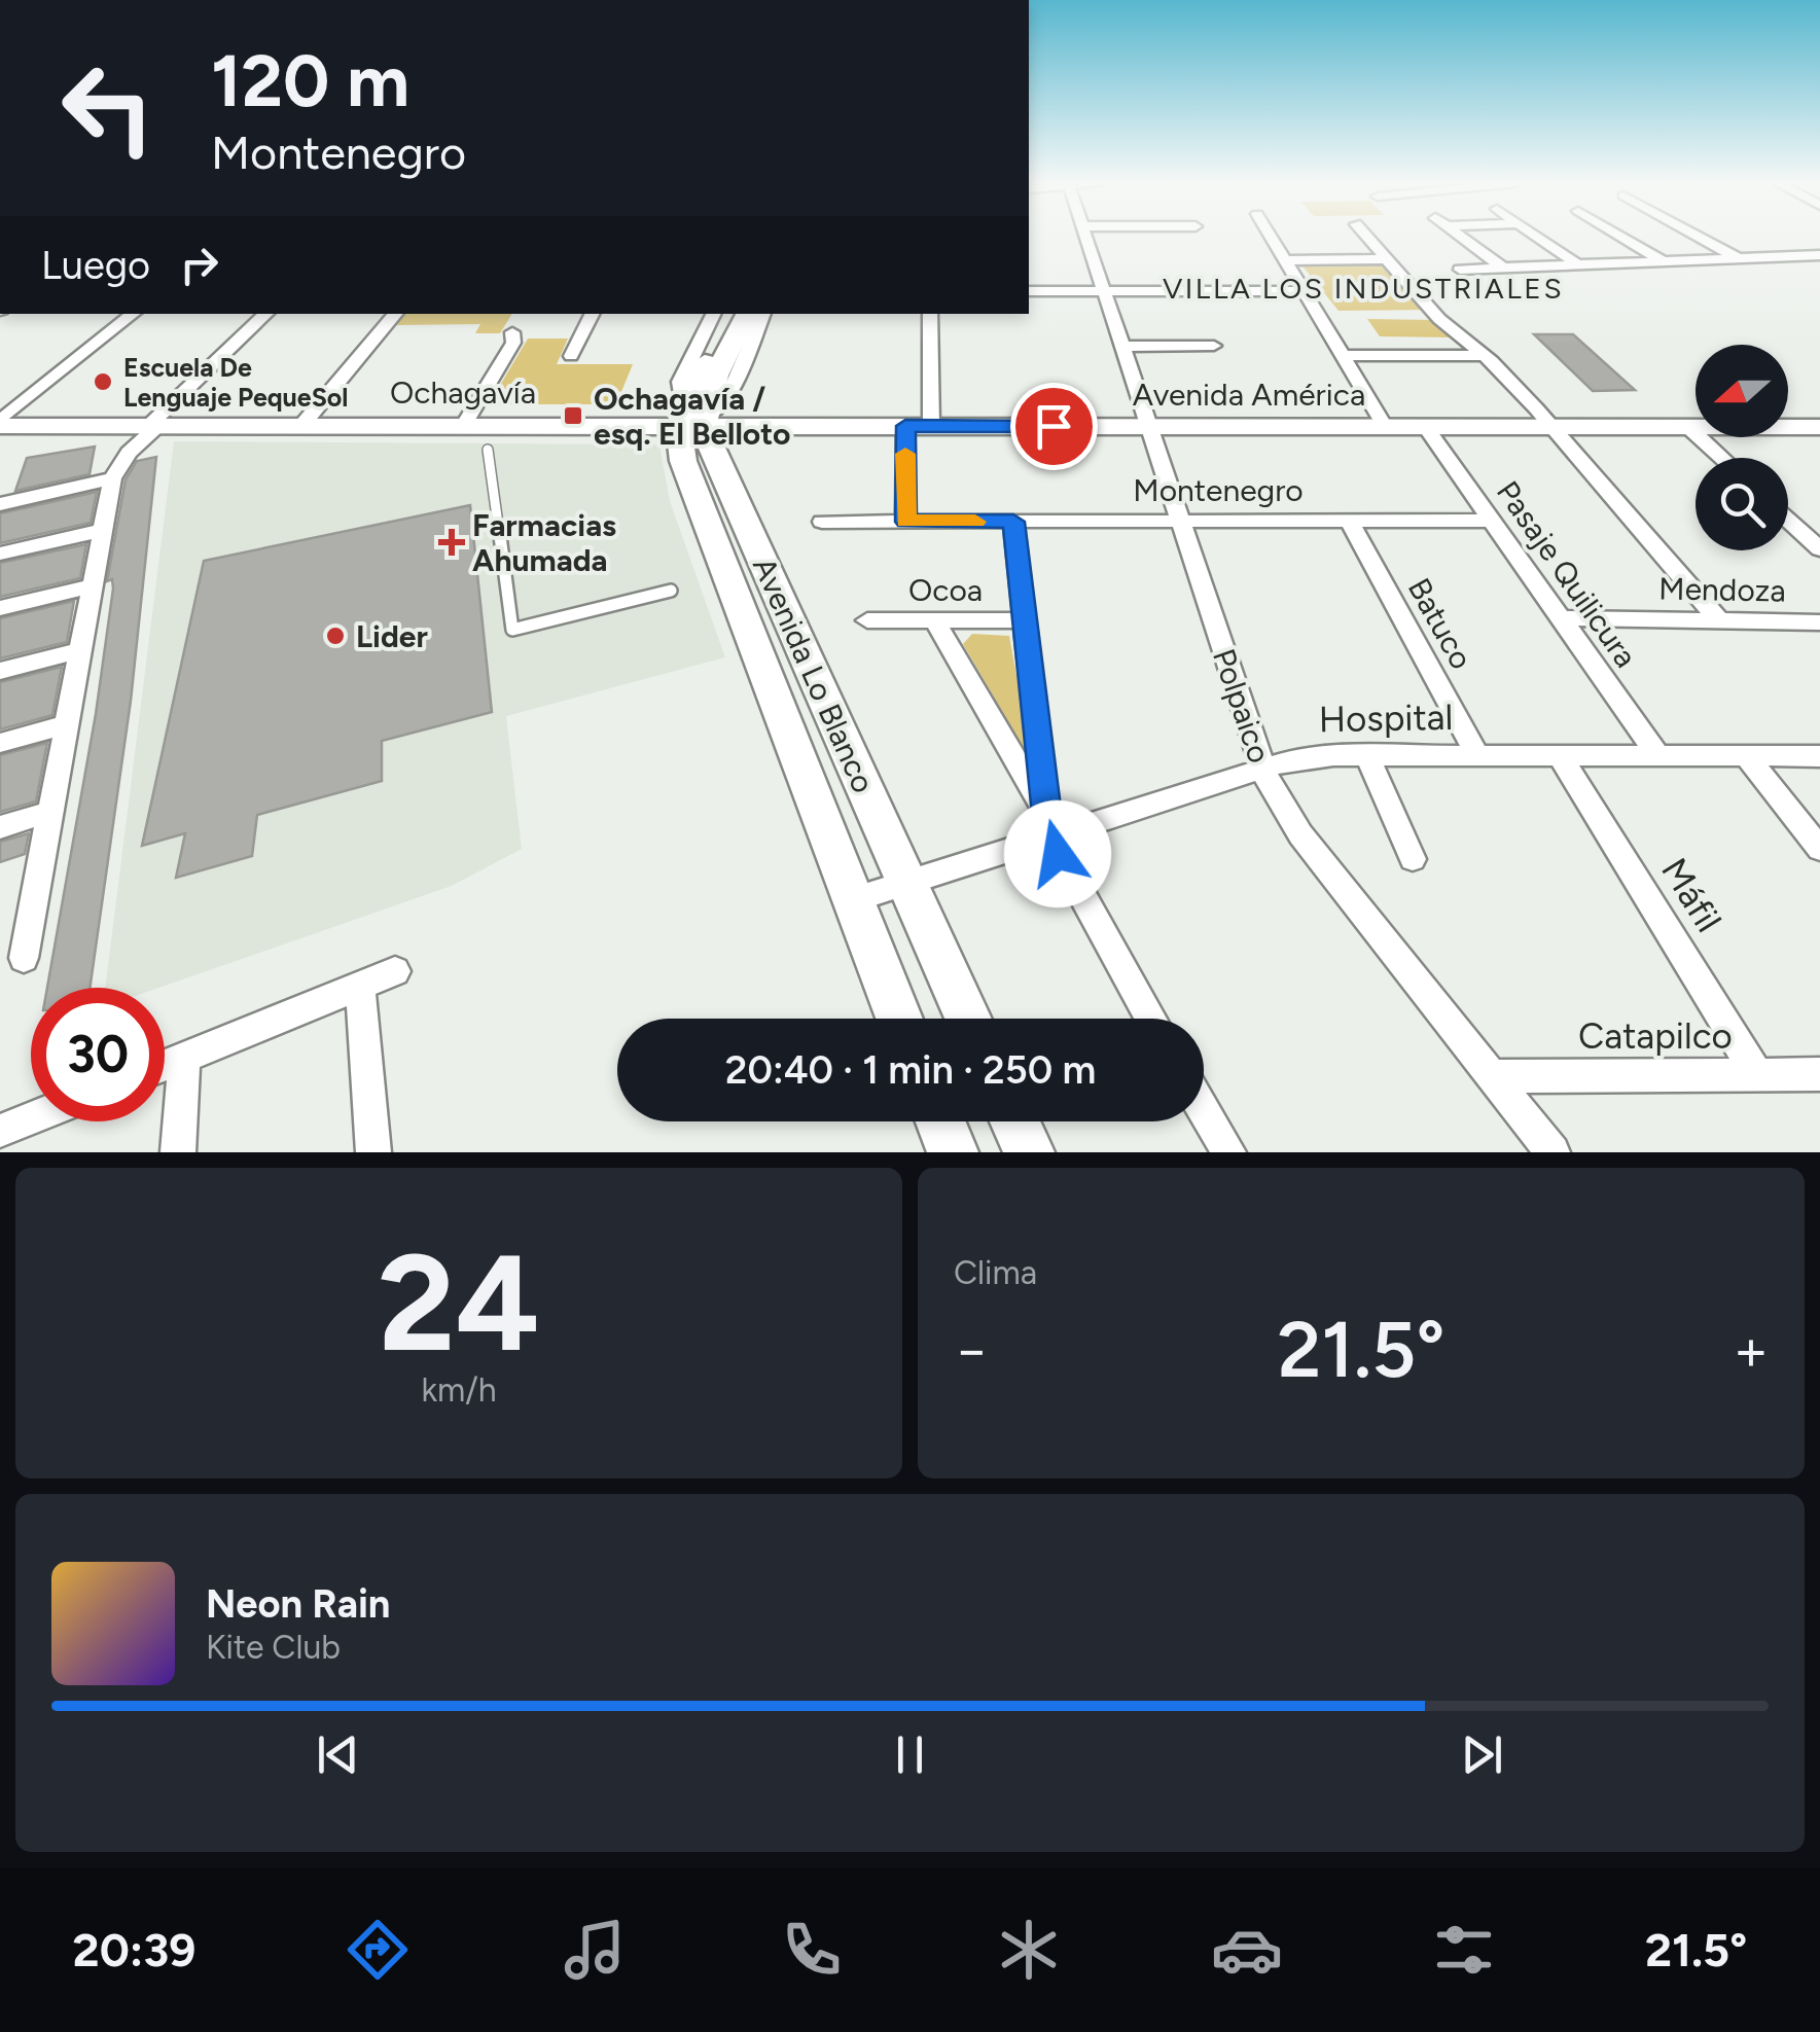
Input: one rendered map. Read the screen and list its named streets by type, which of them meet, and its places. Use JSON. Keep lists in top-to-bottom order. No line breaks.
{"streets":{"main road":["Ochagavía","Avenida América","Avenida Lo Blanco"],"street":["Montenegro","Pasaje Quilicura","Ocoa","Mendoza","Batuco","Polpaico","Hospital","Máfil","Catapilco"]},"crossings":[["Ochagavía","Avenida América"],["Ochagavía","Avenida Lo Blanco"],["Avenida América","Pasaje Quilicura"],["Avenida América","Avenida Lo Blanco"],["Avenida América","Polpaico"],["Montenegro","Pasaje Quilicura"],["Montenegro","Batuco"],["Montenegro","Polpaico"],["Pasaje Quilicura","Mendoza"],["Pasaje Quilicura","Hospital"],["Batuco","Hospital"],["Avenida Lo Blanco","Hospital"],["Polpaico","Hospital"],["Polpaico","Catapilco"],["Hospital","Máfil"],["Máfil","Catapilco"]],"districts":["VILLA LOS INDUSTRIALES"],"places":{"other":["Escuela De Lenguaje PequeSol","Lider"],"transit":["Ochagavía / esq. El Belloto"],"health":["Farmacias Ahumada"]},"north":"left","page":{"turn":["120 m","Montenegro"],"then":"Luego","limit":"30","trip":"20:40 · 1 min · 250 m","tile":[["24","km/h"],"Clima"],"heat":["−","21.5°","+"],"song":["Neon Rain","Kite Club"],"tabs":["20:39","21.5°"]}}
